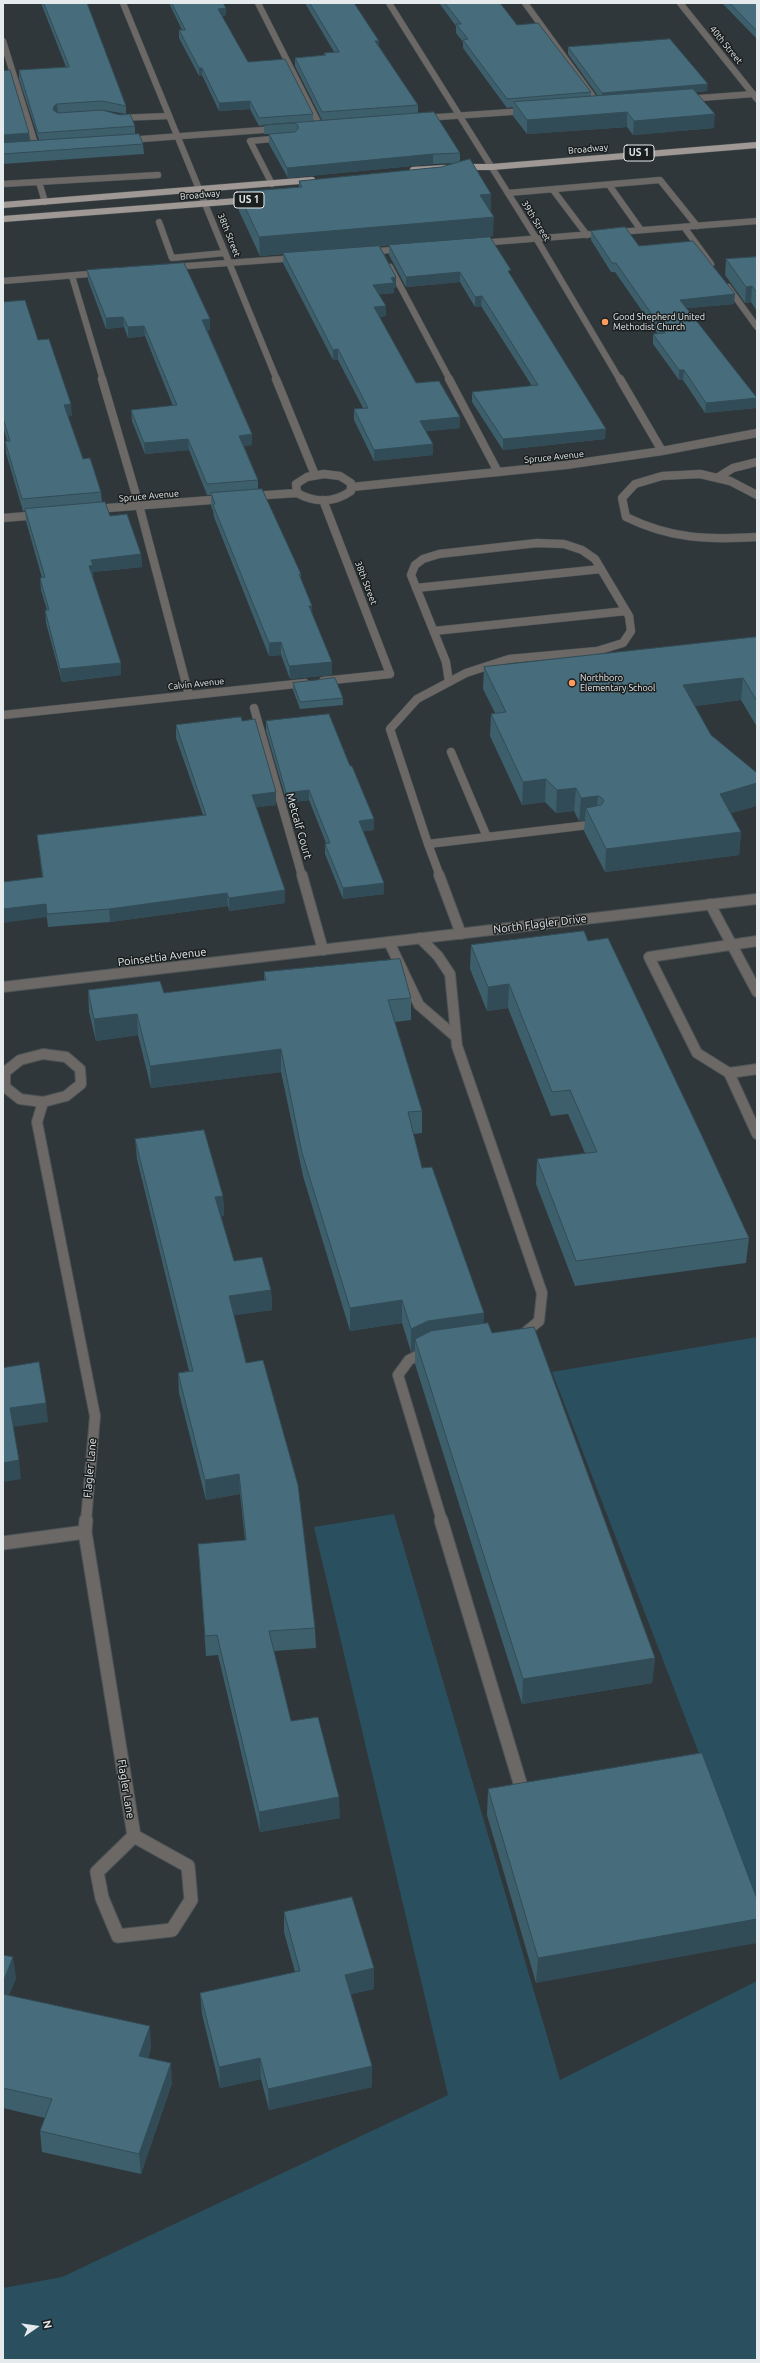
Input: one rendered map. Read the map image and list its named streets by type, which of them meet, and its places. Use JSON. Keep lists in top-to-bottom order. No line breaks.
{"streets":{"main road":["Broadway","US 1"],"street":["40th Street","39th Street","38th Street","Spruce Avenue","Calvin Avenue","Metcalf Court","North Flagler Drive","Poinsettia Avenue","Flagler Lane"]},"crossings":[["Broadway","39th Street"],["Broadway","38th Street"],["39th Street","Spruce Avenue"],["38th Street","Calvin Avenue"],["Metcalf Court","North Flagler Drive"],["Metcalf Court","Poinsettia Avenue"],["North Flagler Drive","Poinsettia Avenue"]],"places":["Good Shepherd United Methodist Church","Northboro Elementary School"],"north":"right"}
